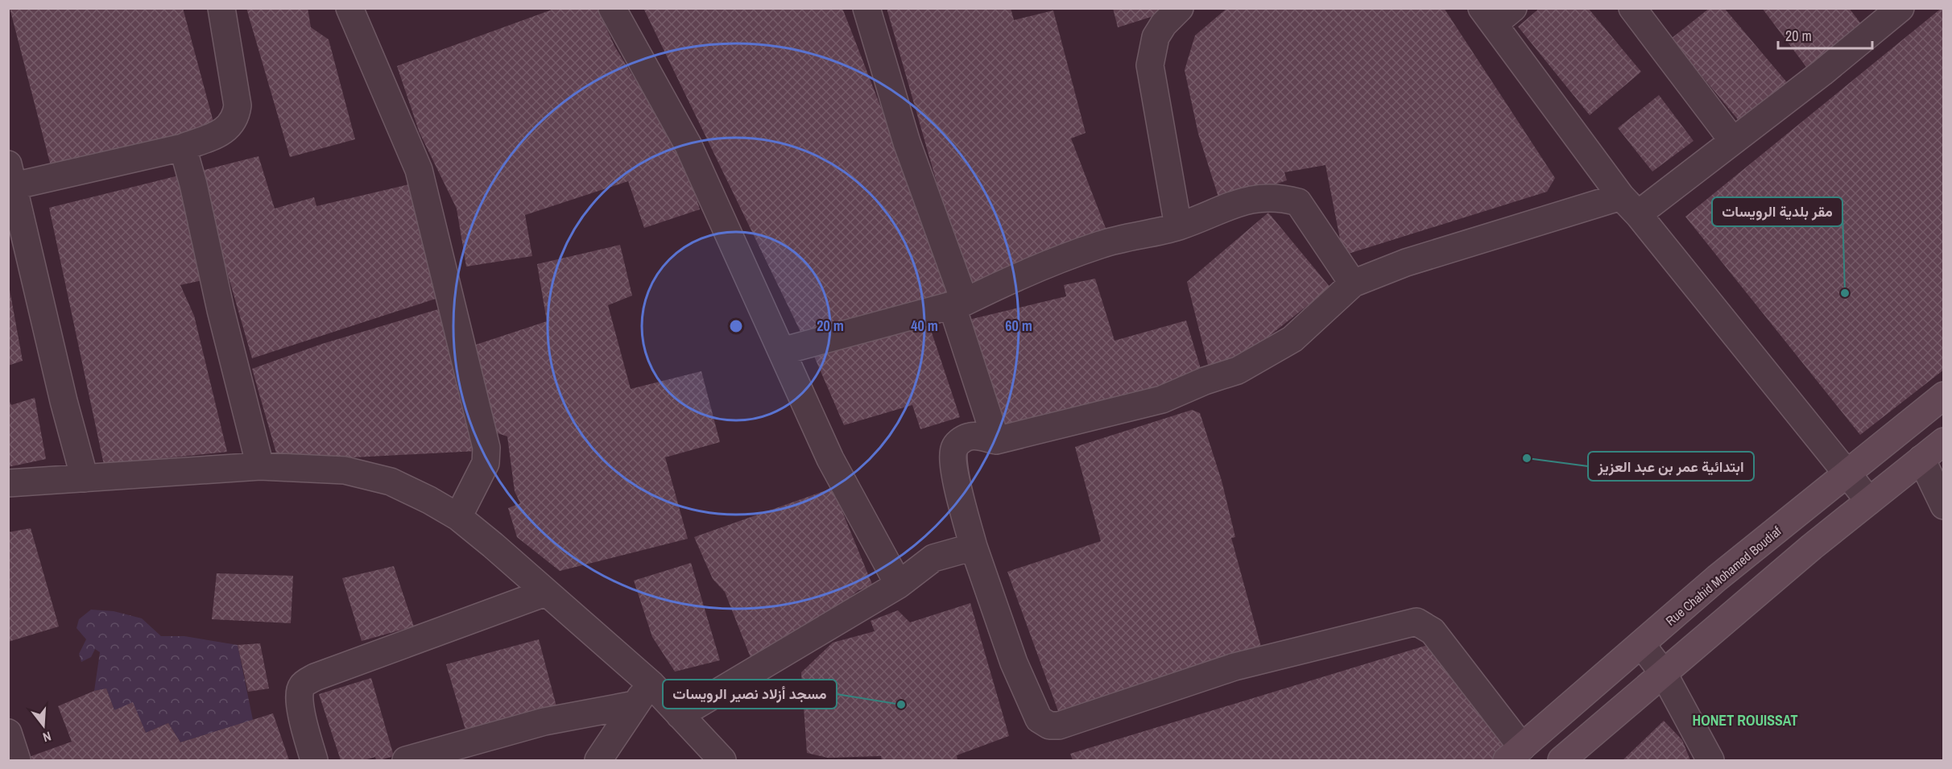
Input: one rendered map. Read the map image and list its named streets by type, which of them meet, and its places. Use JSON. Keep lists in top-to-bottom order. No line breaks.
{"streets":{"main road":["Rue Chahid Mohamed Boudiaf"]},"districts":["HONET ROUISSAT"],"places":["مقر بلدية الرويسات","ابتدائية عمر بن عبد العزيز","مسجد أزلاد نصير الرويسات"],"scale_bar":"20 m","north":"bottom","rings":["20 m","40 m","60 m"]}
